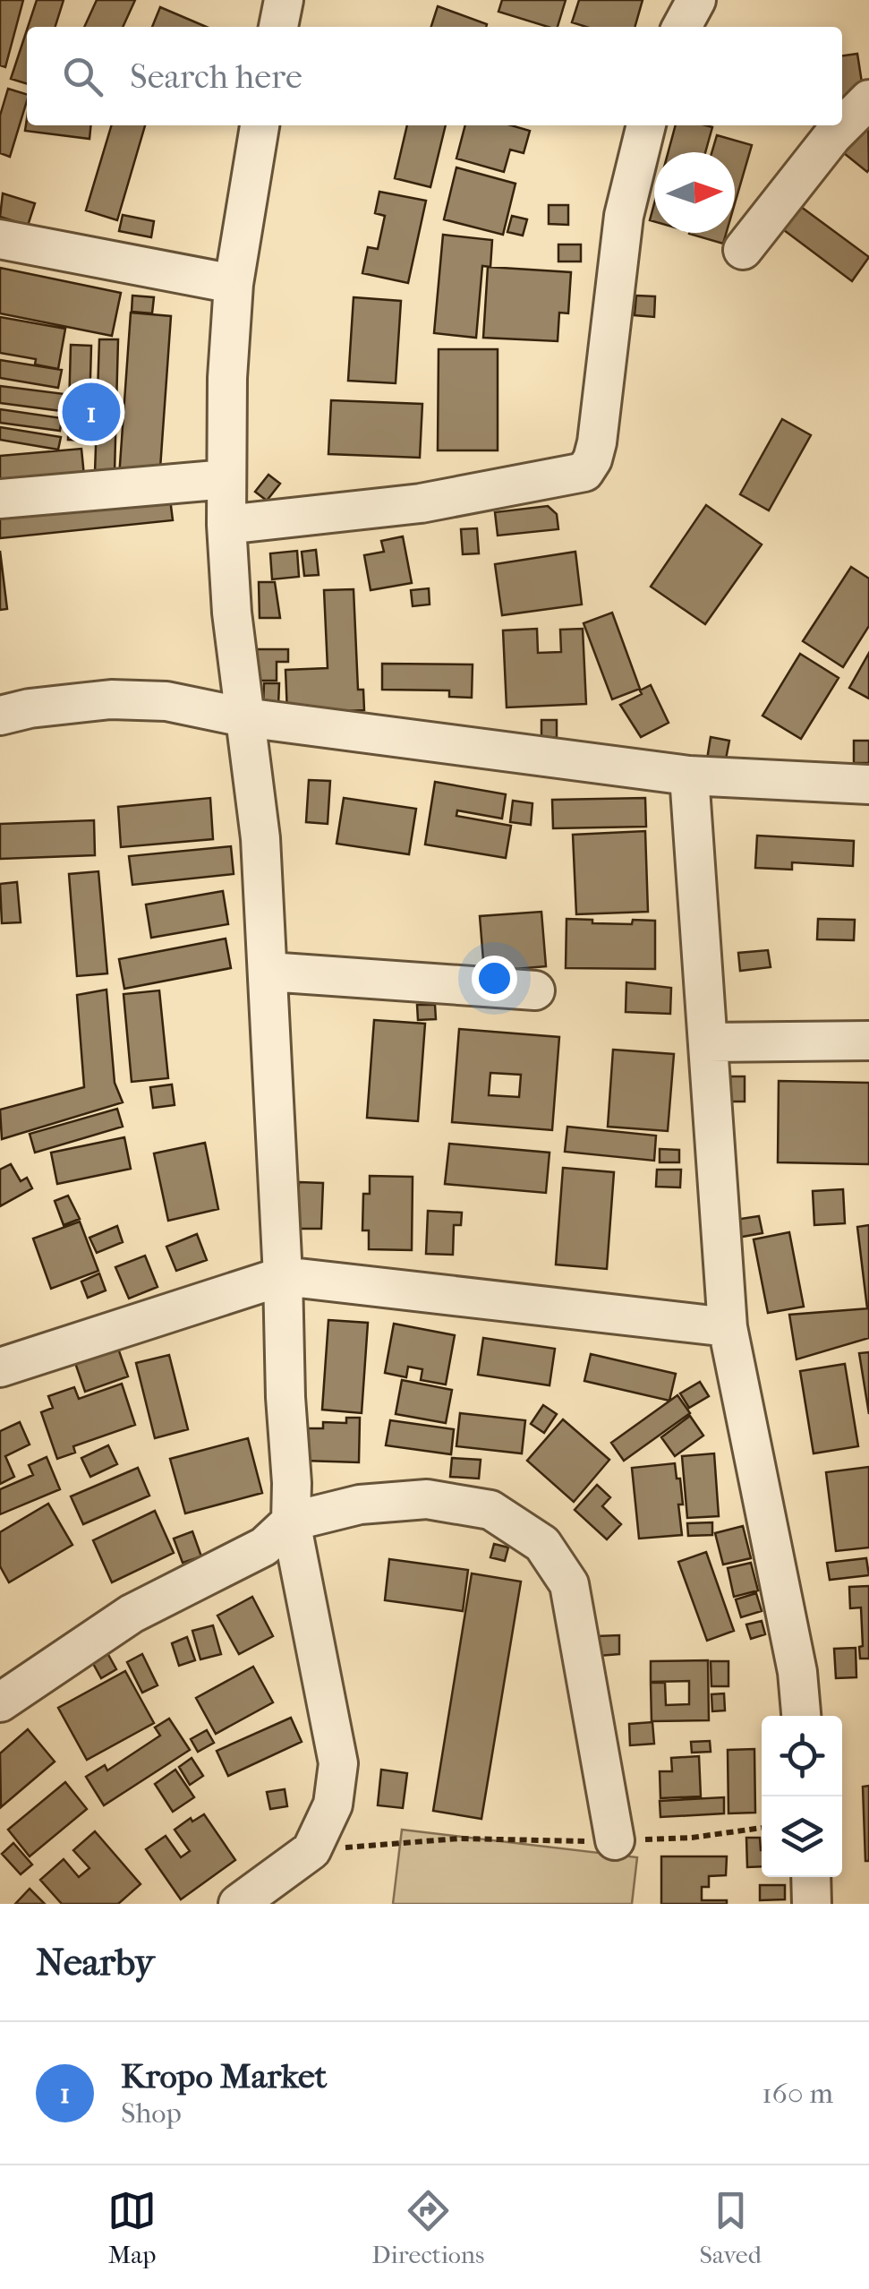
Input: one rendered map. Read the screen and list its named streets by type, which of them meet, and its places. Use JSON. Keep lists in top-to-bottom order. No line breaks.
{"north":"right","page":{"search":"Search here","pins":"1","heading":"Nearby","list":[{"mark":"1","name":"Kropo Market","note":"Shop","value":"160 m"}],"nav":["Map","Directions","Saved"]}}
